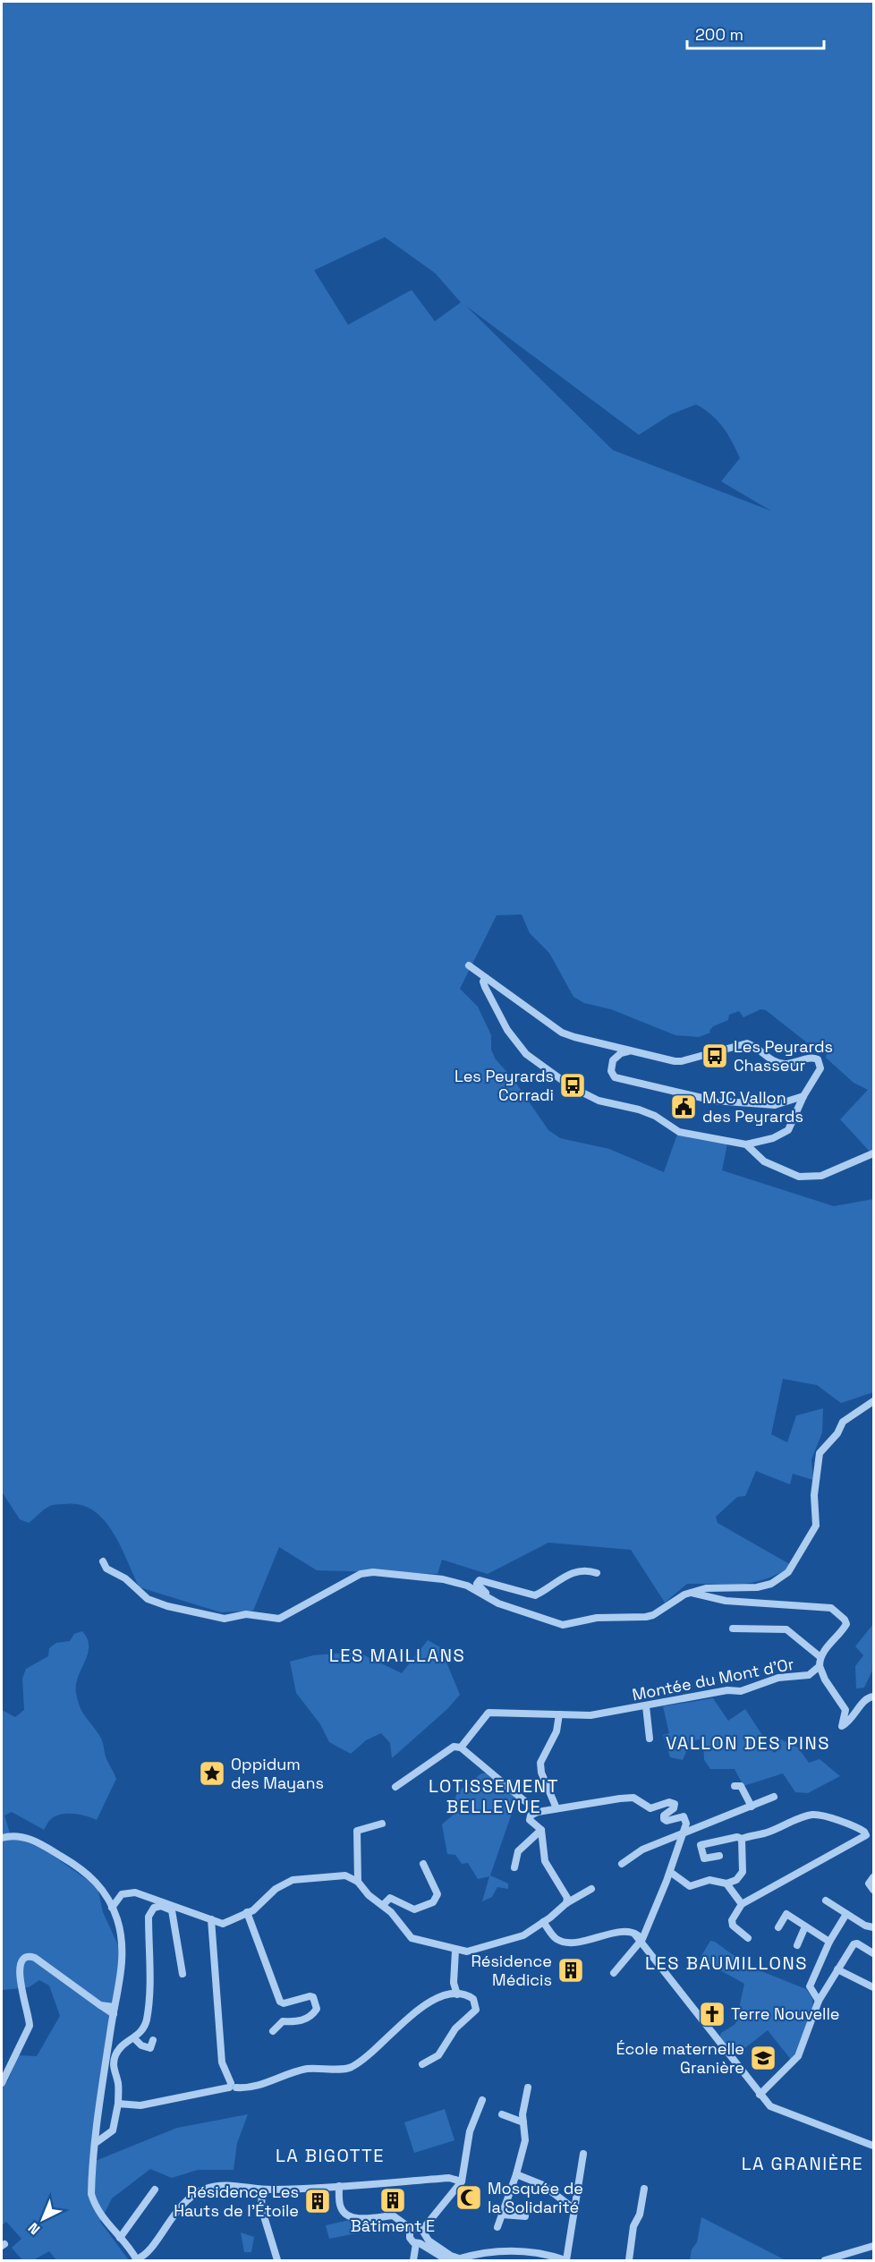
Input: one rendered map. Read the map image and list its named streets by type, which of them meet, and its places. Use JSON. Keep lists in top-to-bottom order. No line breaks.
{"streets":{"street":["Montée du Mont d'Or"]},"districts":["LES MAILLANS","VALLON DES PINS","LOTISSEMENT BELLEVUE","LES BAUMILLONS","LA BIGOTTE","LA GRANIÈRE"],"places":{"bus stop":["Les Peyrards Chasseur","Les Peyrards Corradi"],"public building":["MJC Vallon des Peyrards"],"place":["Oppidum des Mayans"],"building":["Résidence Médicis","Bâtiment E","Résidence Les Hauts de l'Étoile"],"church":["Terre Nouvelle"],"school or university":["École maternelle Granière"],"mosque":["Mosquée de la Solidarité"]},"scale_bar":"200 m","north":"bottom left"}
